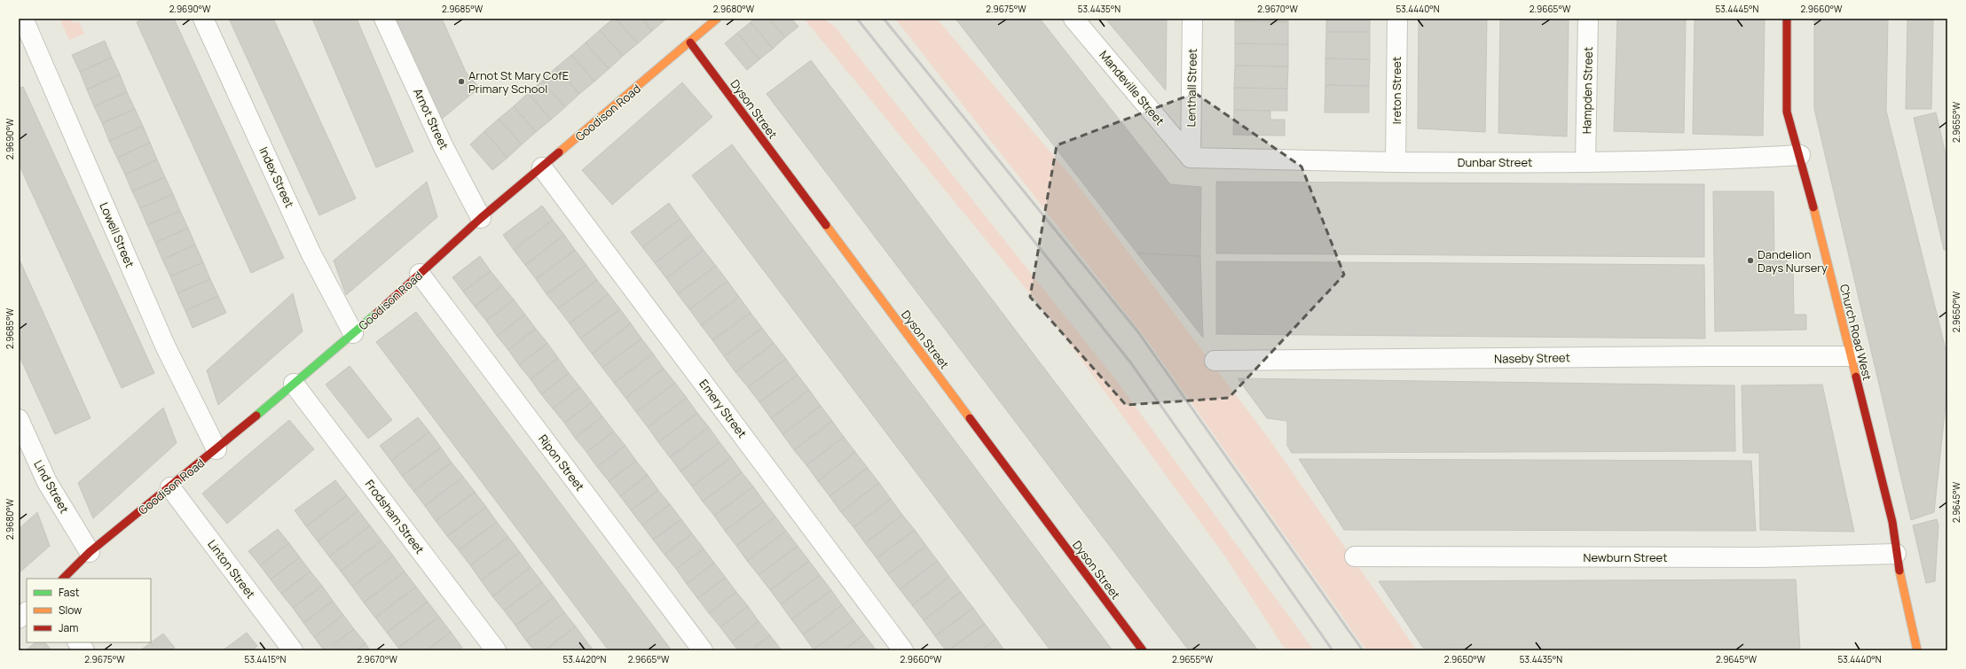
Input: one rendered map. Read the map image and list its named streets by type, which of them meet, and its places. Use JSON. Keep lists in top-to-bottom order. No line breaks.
{"streets":{"street":["Mandeville Street","Lenthall Street","Ireton Street","Hampden Street","Dyson Street","Goodison Road","Arnot Street","Dunbar Street","Index Street","Lowell Street","Church Road West","Naseby Street","Emery Street","Ripon Street","Lind Street","Frodsham Street","Newburn Street","Linton Street"]},"crossings":[["Mandeville Street","Lenthall Street"],["Mandeville Street","Dunbar Street"],["Lenthall Street","Dunbar Street"],["Ireton Street","Dunbar Street"],["Hampden Street","Dunbar Street"],["Dyson Street","Goodison Road"],["Goodison Road","Arnot Street"],["Goodison Road","Index Street"],["Goodison Road","Lowell Street"],["Goodison Road","Emery Street"],["Goodison Road","Ripon Street"],["Goodison Road","Lind Street"],["Goodison Road","Frodsham Street"],["Goodison Road","Linton Street"],["Dunbar Street","Church Road West"],["Church Road West","Naseby Street"],["Church Road West","Newburn Street"]],"places":["Arnot St Mary CofE Primary School","Dandelion Days Nursery"],"legend":["Fast","Slow","Jam"],"coordinates":["2.9690°W","2.9685°W","2.9680°W","2.9675°W","53.4435°N","2.9670°W","53.4440°N","2.9665°W","53.4445°N","2.9660°W","2.9655°W","2.9650°W","2.9645°W","53.4415°N","53.4420°N"]}
